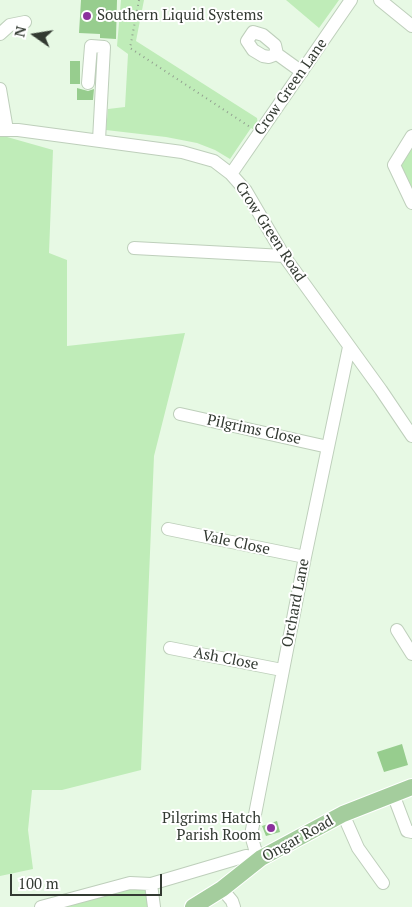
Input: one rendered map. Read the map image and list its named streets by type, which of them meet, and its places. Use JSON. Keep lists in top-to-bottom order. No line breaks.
{"streets":{"main road":["Ongar Road"],"street":["Crow Green Lane","Crow Green Road","Pilgrims Close","Vale Close","Orchard Lane","Ash Close"]},"crossings":[["Crow Green Lane","Crow Green Road"],["Crow Green Road","Orchard Lane"],["Pilgrims Close","Orchard Lane"],["Vale Close","Orchard Lane"],["Orchard Lane","Ash Close"],["Orchard Lane","Ongar Road"]],"places":["Southern Liquid Systems","Pilgrims Hatch Parish Room"],"scale_bar":"100 m","north":"left"}
